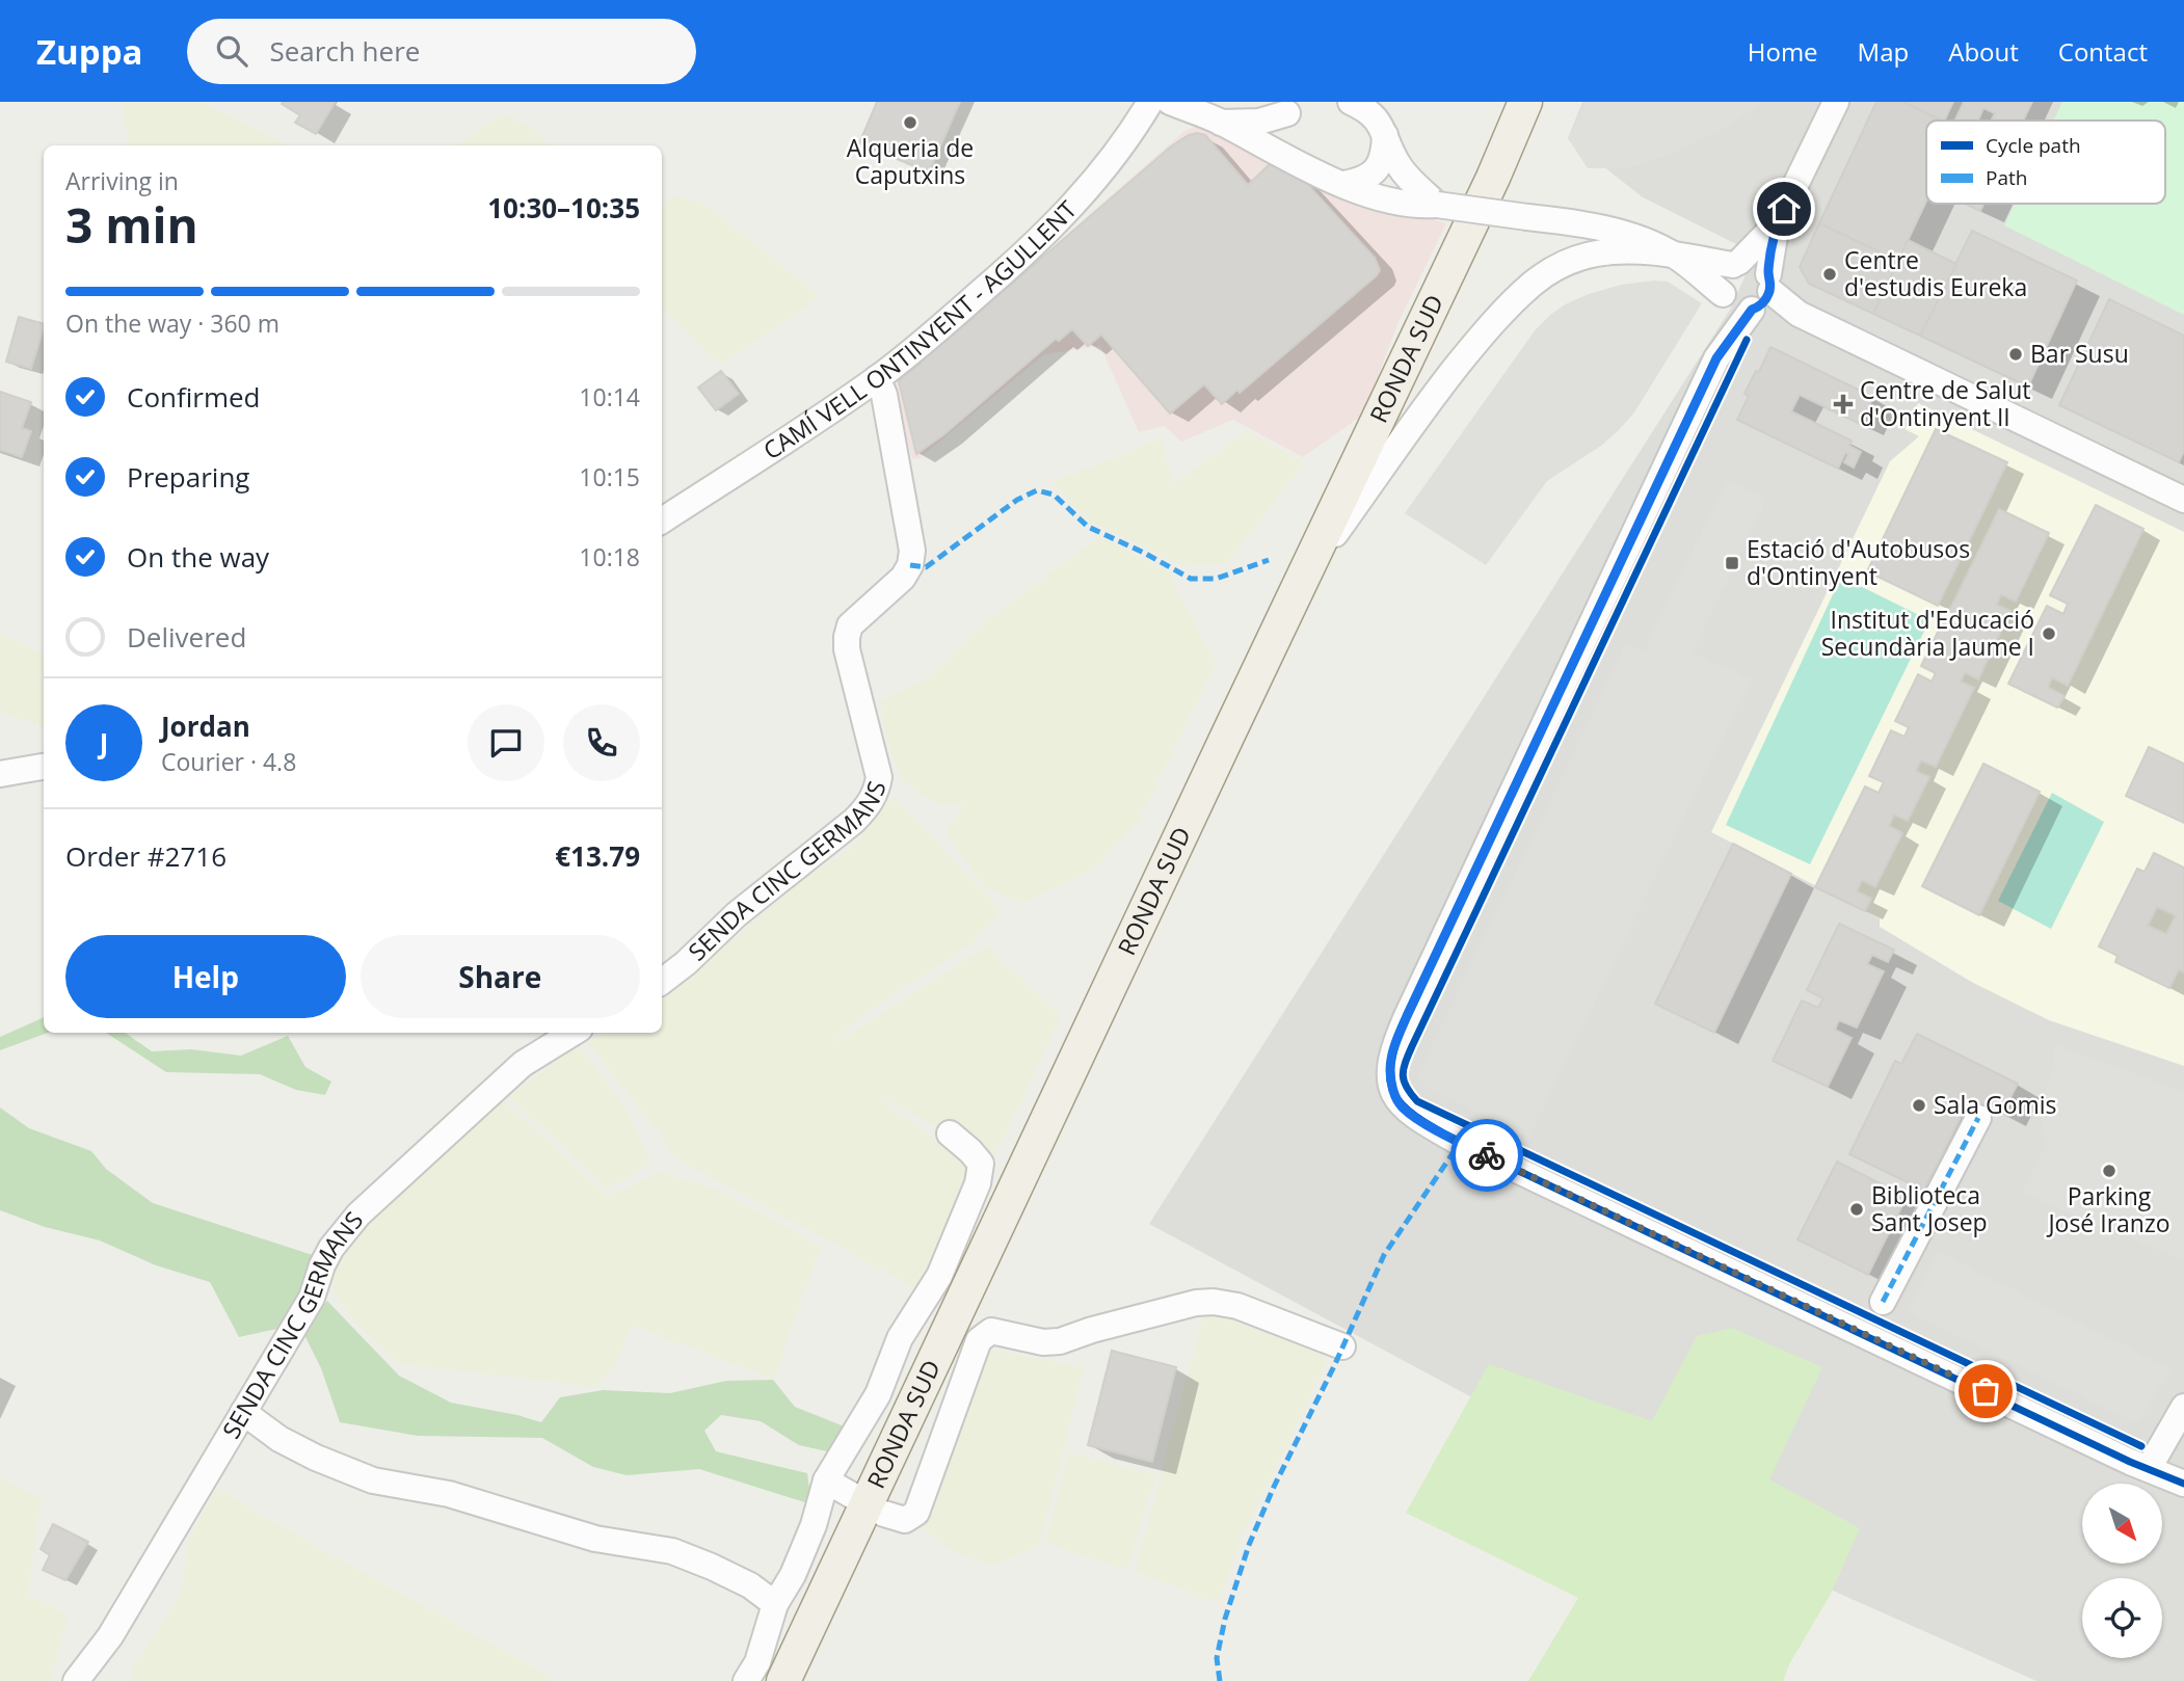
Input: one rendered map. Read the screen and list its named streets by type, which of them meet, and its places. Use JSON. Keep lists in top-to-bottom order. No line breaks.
{"streets":{"main road":["RONDA SUD"],"street":["CAMÍ VELL ONTINYENT - AGULLENT","SENDA CINC GERMANS"]},"crossings":[["CAMÍ VELL ONTINYENT - AGULLENT","SENDA CINC GERMANS"]],"places":{"other":["Alqueria de Caputxins","Centre d'estudis Eureka","Bar Susu","Institut d'Educació Secundària Jaume I","Sala Gomis","Parking José Iranzo","Biblioteca Sant Josep"],"health":["Centre de Salut d'Ontinyent II"],"transit":["Estació d'Autobusos d'Ontinyent"]},"legend":["Cycle path","Path"],"north":"bottom right","page":{"header":"Zuppa","search":"Search here","nav":["Home","Map","About","Contact"],"heading":["3 min","Arriving in","10:30–10:35"],"panel":["Jordan","Courier · 4.8","Order #2716","€13.79"],"bar":"On the way · 360 m","list":[["Confirmed","10:14"],["Preparing","10:15"],["On the way","10:18"],"Delivered"],"round":"J","buttons":["Help","Share"]}}
